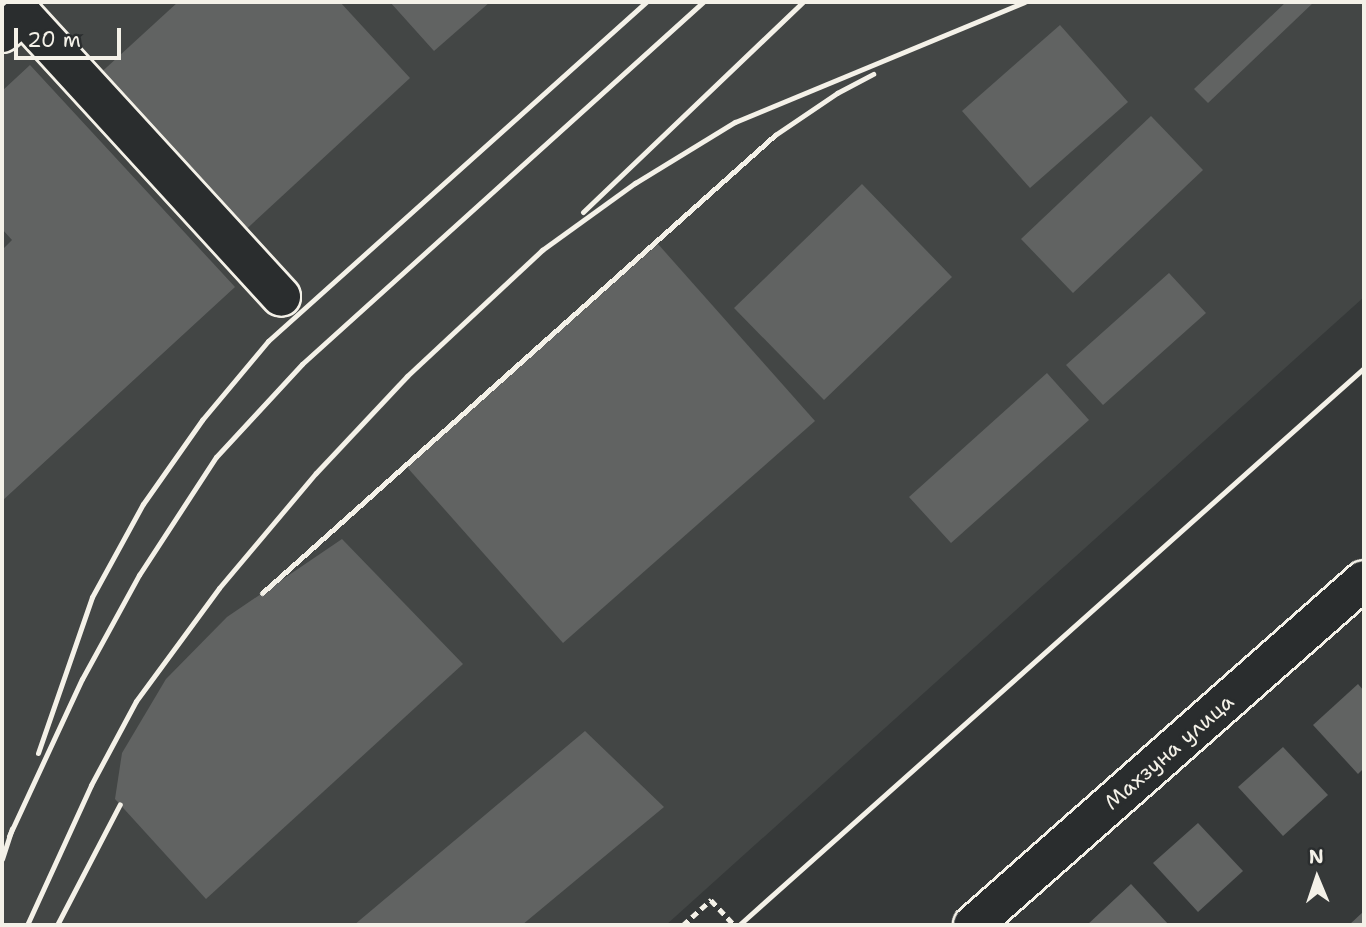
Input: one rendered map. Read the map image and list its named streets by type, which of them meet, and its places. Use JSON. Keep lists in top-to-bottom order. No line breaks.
{"streets":{"street":["Махзуна улица"]},"scale_bar":"20 m","north":"top"}
